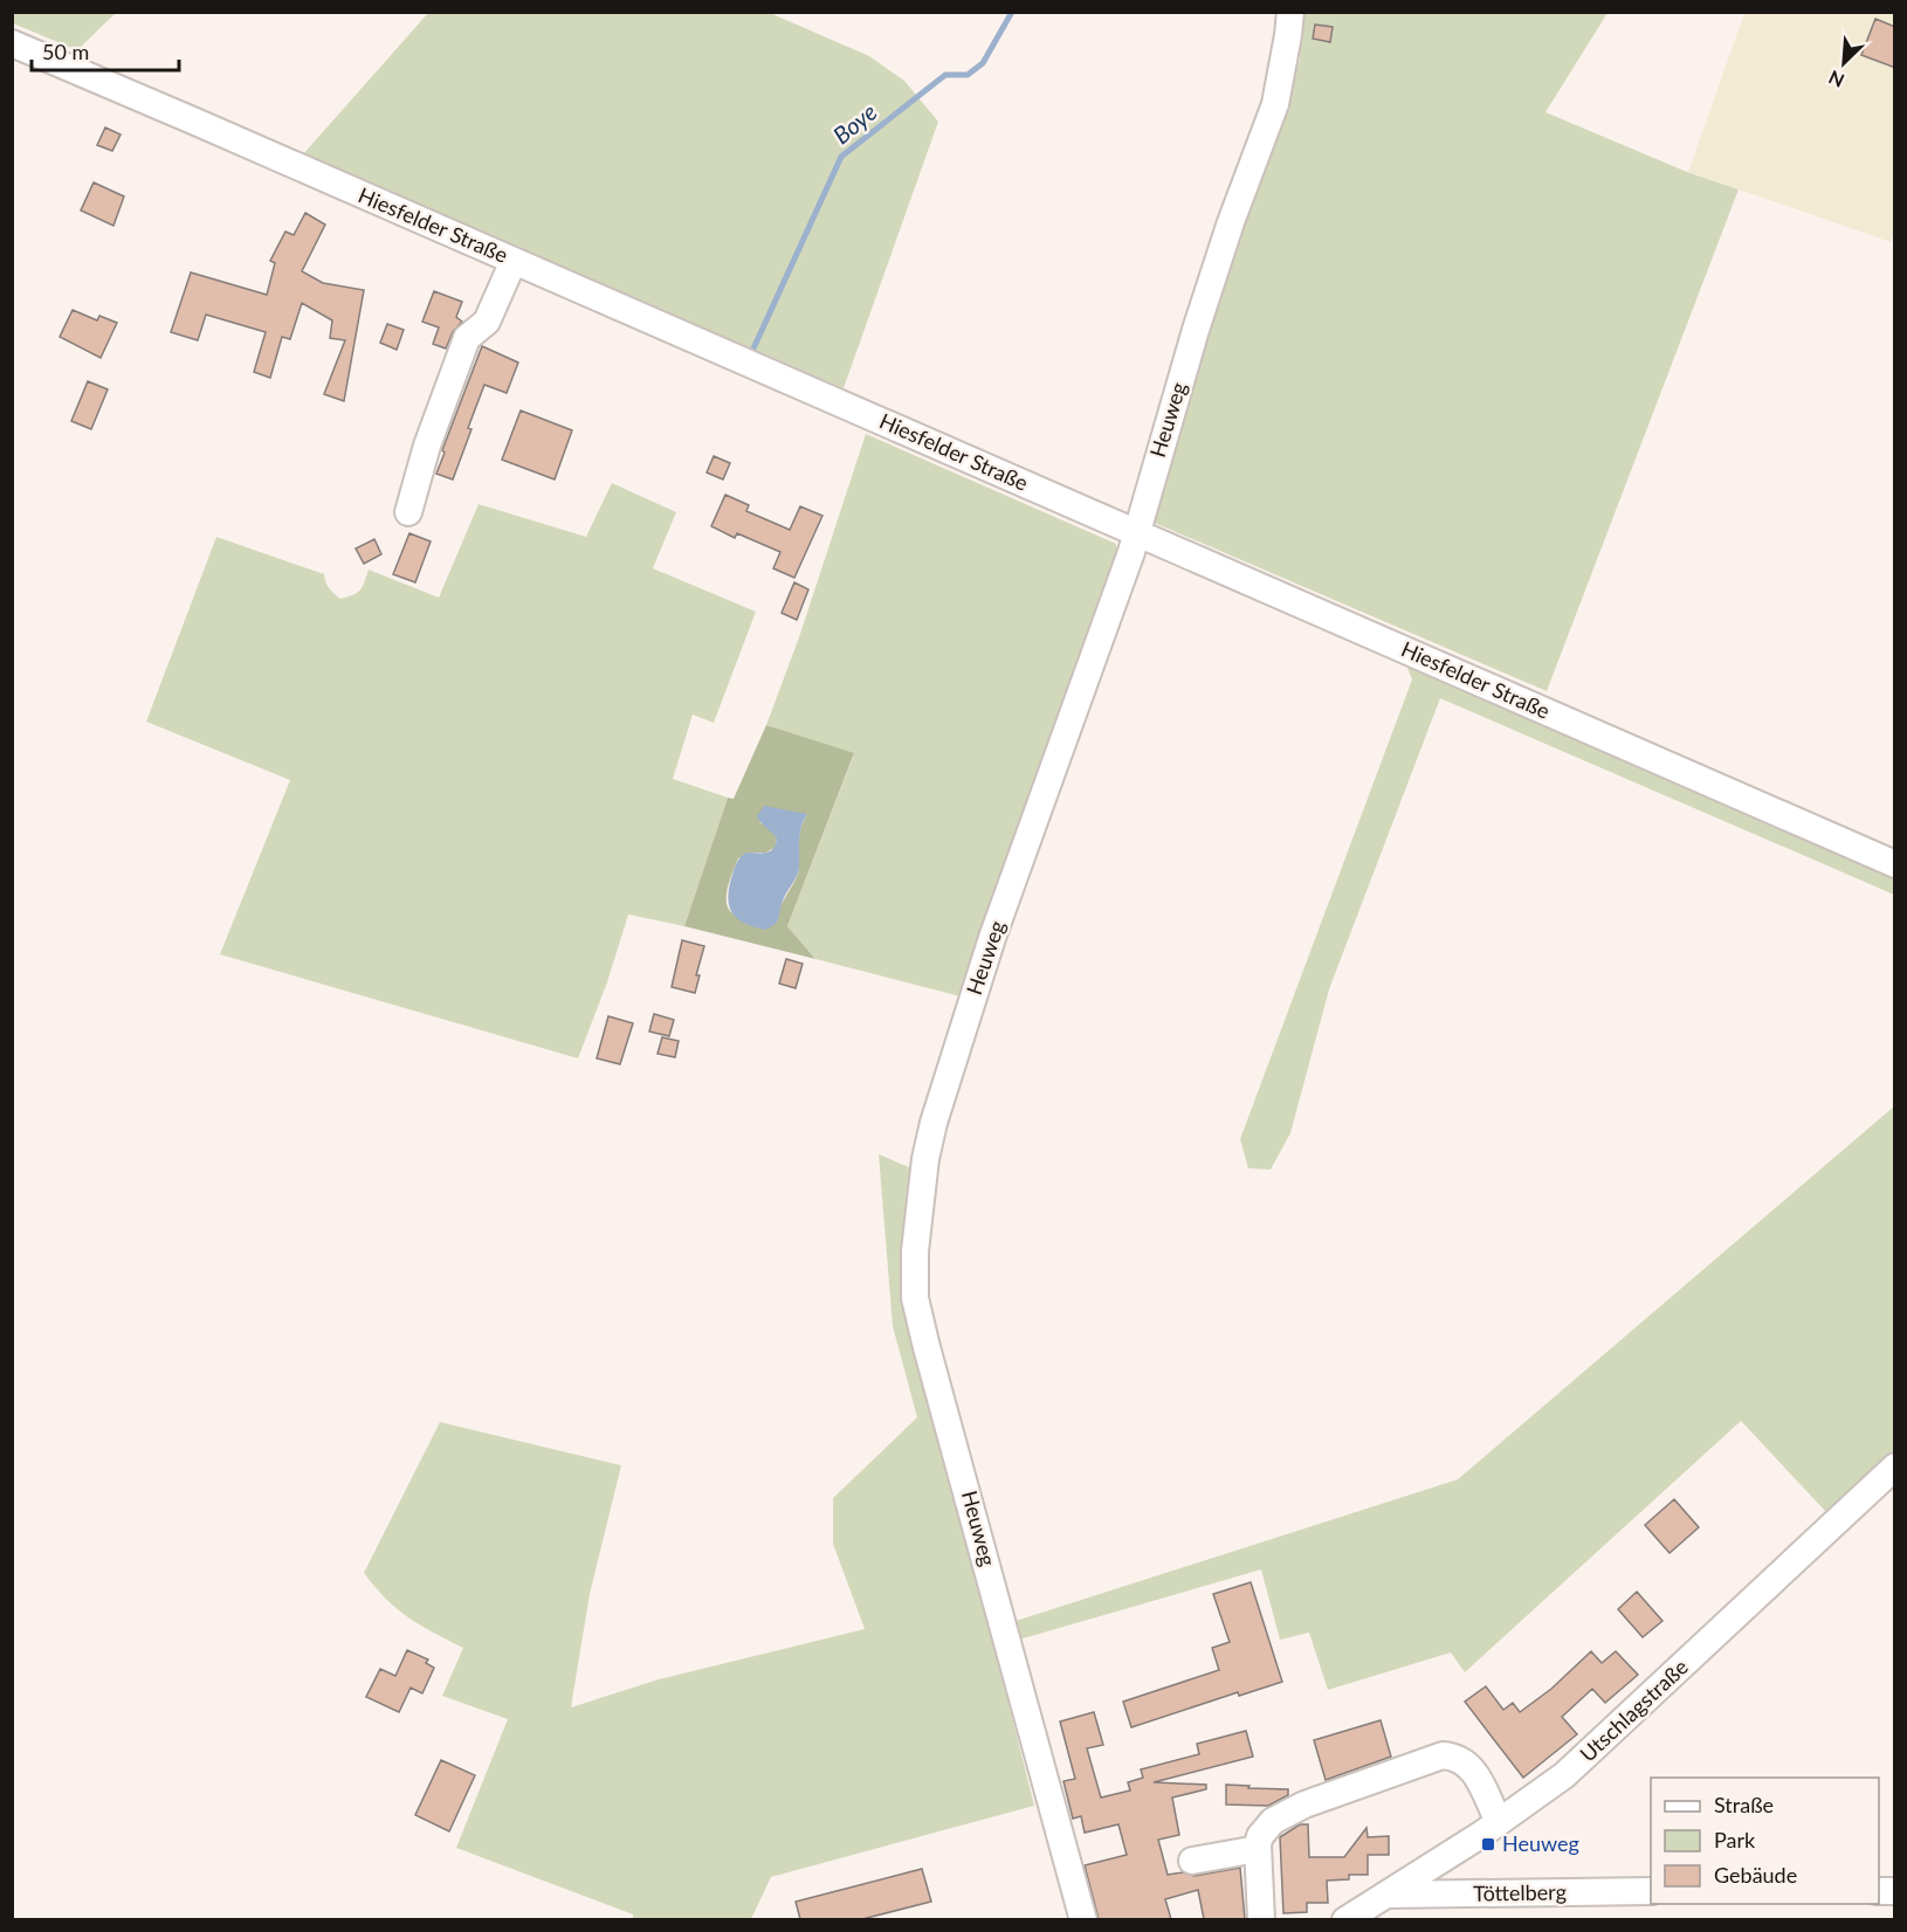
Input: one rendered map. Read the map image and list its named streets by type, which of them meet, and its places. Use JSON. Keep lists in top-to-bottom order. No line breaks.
{"streets":{"street":["Hiesfelder Straße","Heuweg","Utschlagstraße","Töttelberg"]},"crossings":[["Hiesfelder Straße","Heuweg"],["Utschlagstraße","Töttelberg"]],"water":["Boye"],"places":{"transit":["Heuweg"]},"legend":["Straße","Park","Gebäude"],"scale_bar":"50 m","north":"bottom left"}
